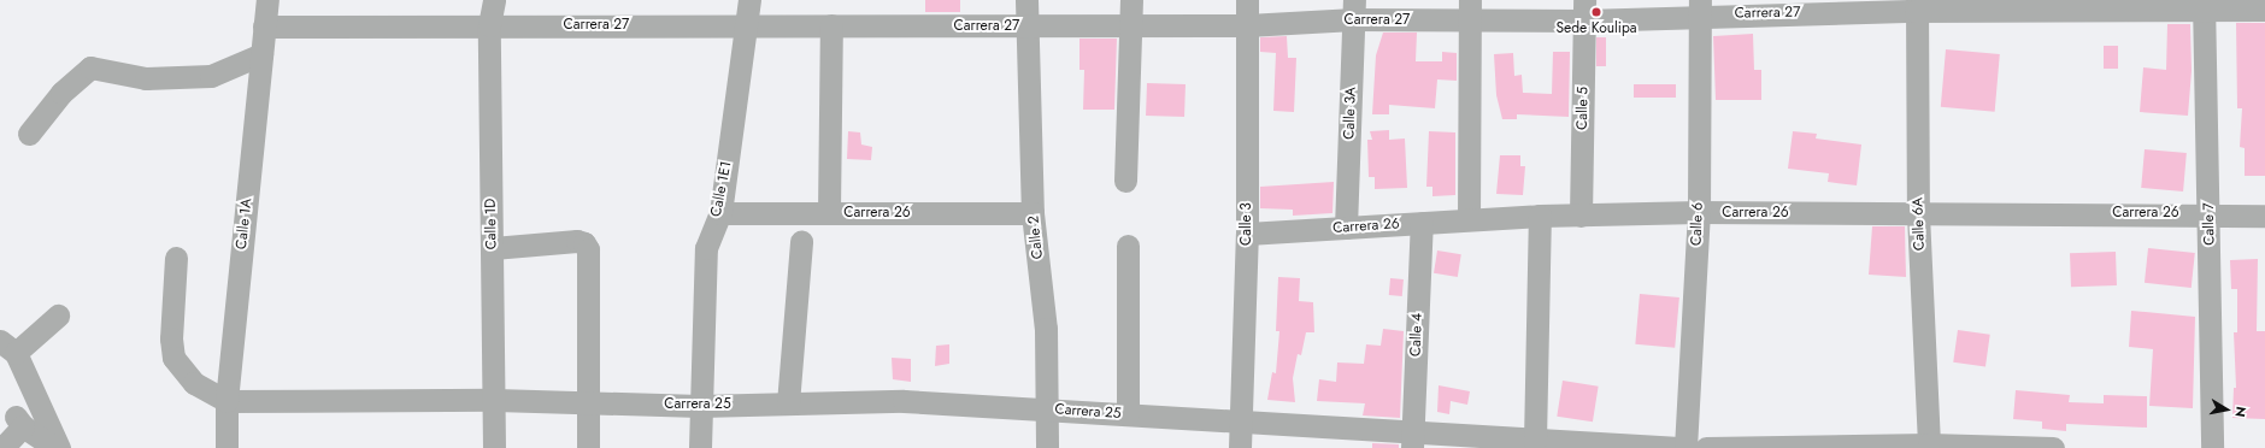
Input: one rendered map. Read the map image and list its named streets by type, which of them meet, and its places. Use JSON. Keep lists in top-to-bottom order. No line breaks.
{"streets":{"street":["Carrera 27","Calle 5","Calle 3A","Calle 1E1","Carrera 26","Calle 1A","Calle 1D","Calle 3","Calle 6","Calle 6A","Calle 7","Calle 2","Calle 4","Carrera 25"]},"crossings":[["Carrera 27","Calle 5"],["Carrera 27","Calle 3A"],["Carrera 27","Calle 1E1"],["Carrera 27","Calle 1A"],["Carrera 27","Calle 1D"],["Carrera 27","Calle 3"],["Carrera 27","Calle 6"],["Carrera 27","Calle 6A"],["Carrera 27","Calle 7"],["Carrera 27","Calle 2"],["Calle 5","Carrera 26"],["Calle 3A","Carrera 26"],["Calle 1E1","Carrera 26"],["Calle 1E1","Carrera 25"],["Carrera 26","Calle 3"],["Carrera 26","Calle 6"],["Carrera 26","Calle 6A"],["Carrera 26","Calle 7"],["Carrera 26","Calle 2"],["Carrera 26","Calle 4"],["Calle 1A","Carrera 25"],["Calle 1D","Carrera 25"],["Calle 3","Carrera 25"],["Calle 2","Carrera 25"],["Calle 4","Carrera 25"]],"places":["Sede Koulipa"],"north":"right"}
